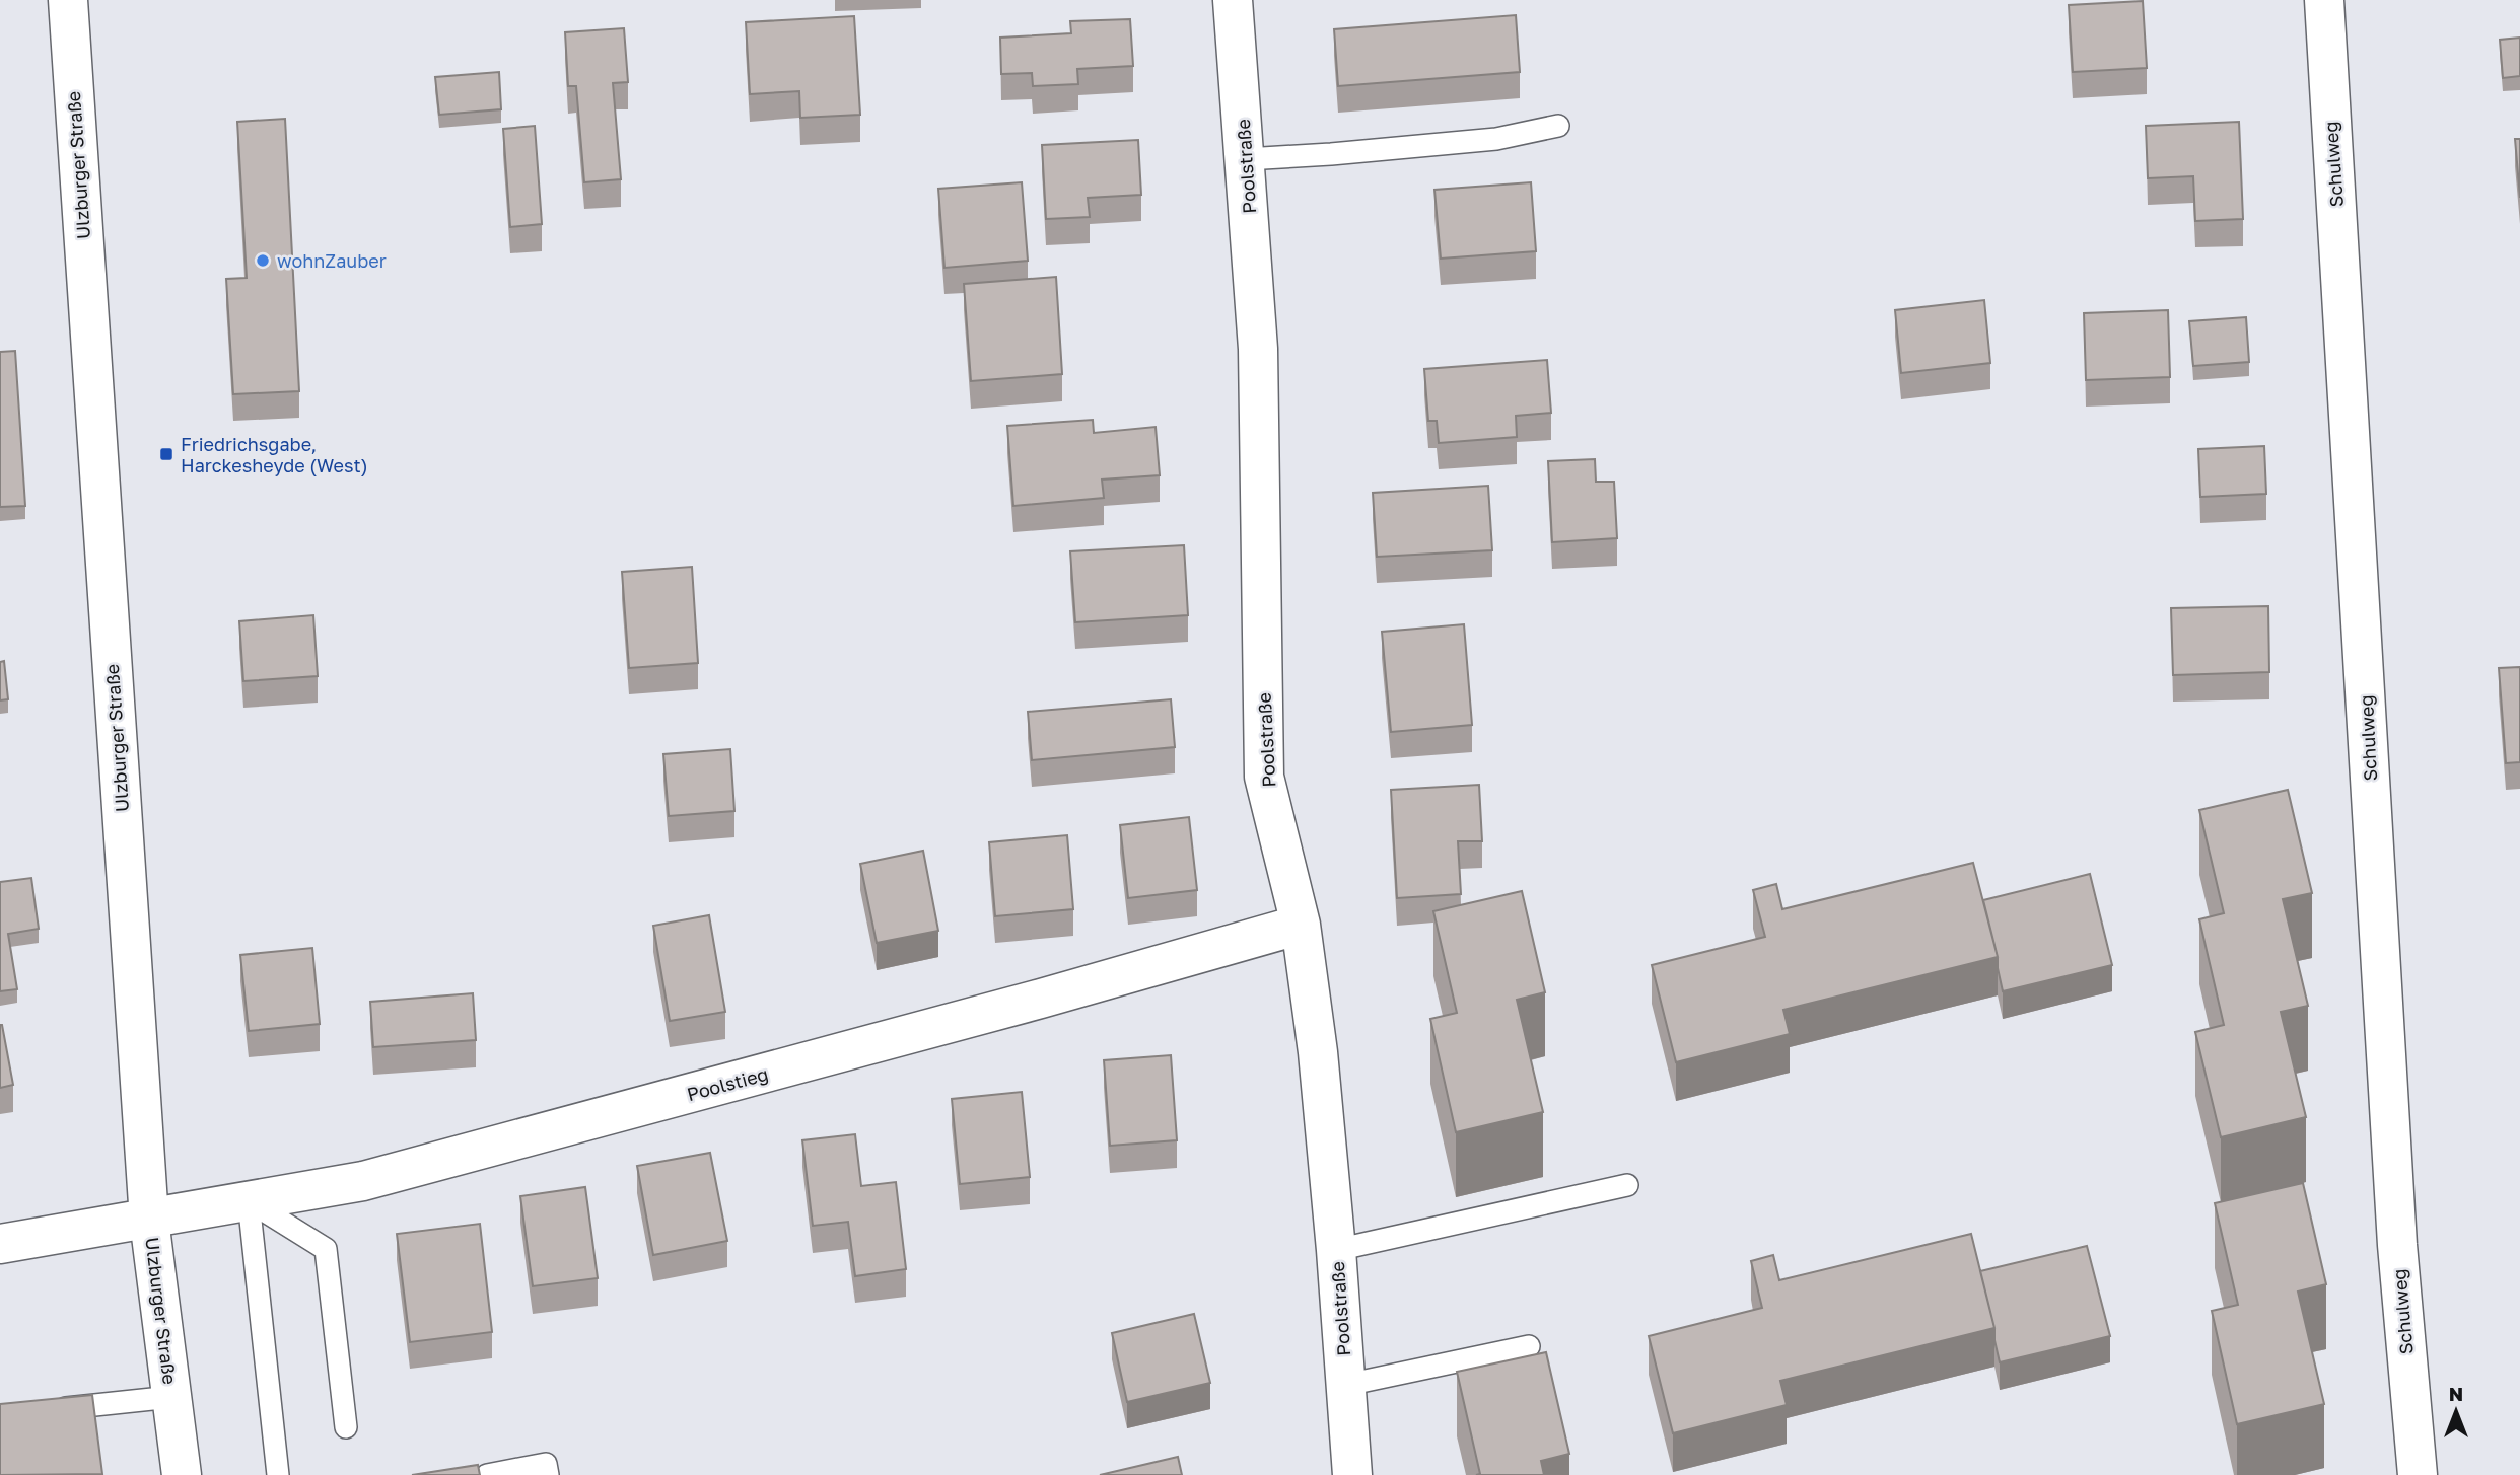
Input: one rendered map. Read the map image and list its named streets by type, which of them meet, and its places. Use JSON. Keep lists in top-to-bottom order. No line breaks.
{"streets":{"street":["Schulweg","Ulzburger Straße","Poolstraße","Poolstieg"]},"crossings":[["Ulzburger Straße","Poolstieg"],["Poolstraße","Poolstieg"]],"places":{"other":["wohnZauber"],"transit":["Friedrichsgabe, Harckesheyde (West)"]},"north":"top"}
